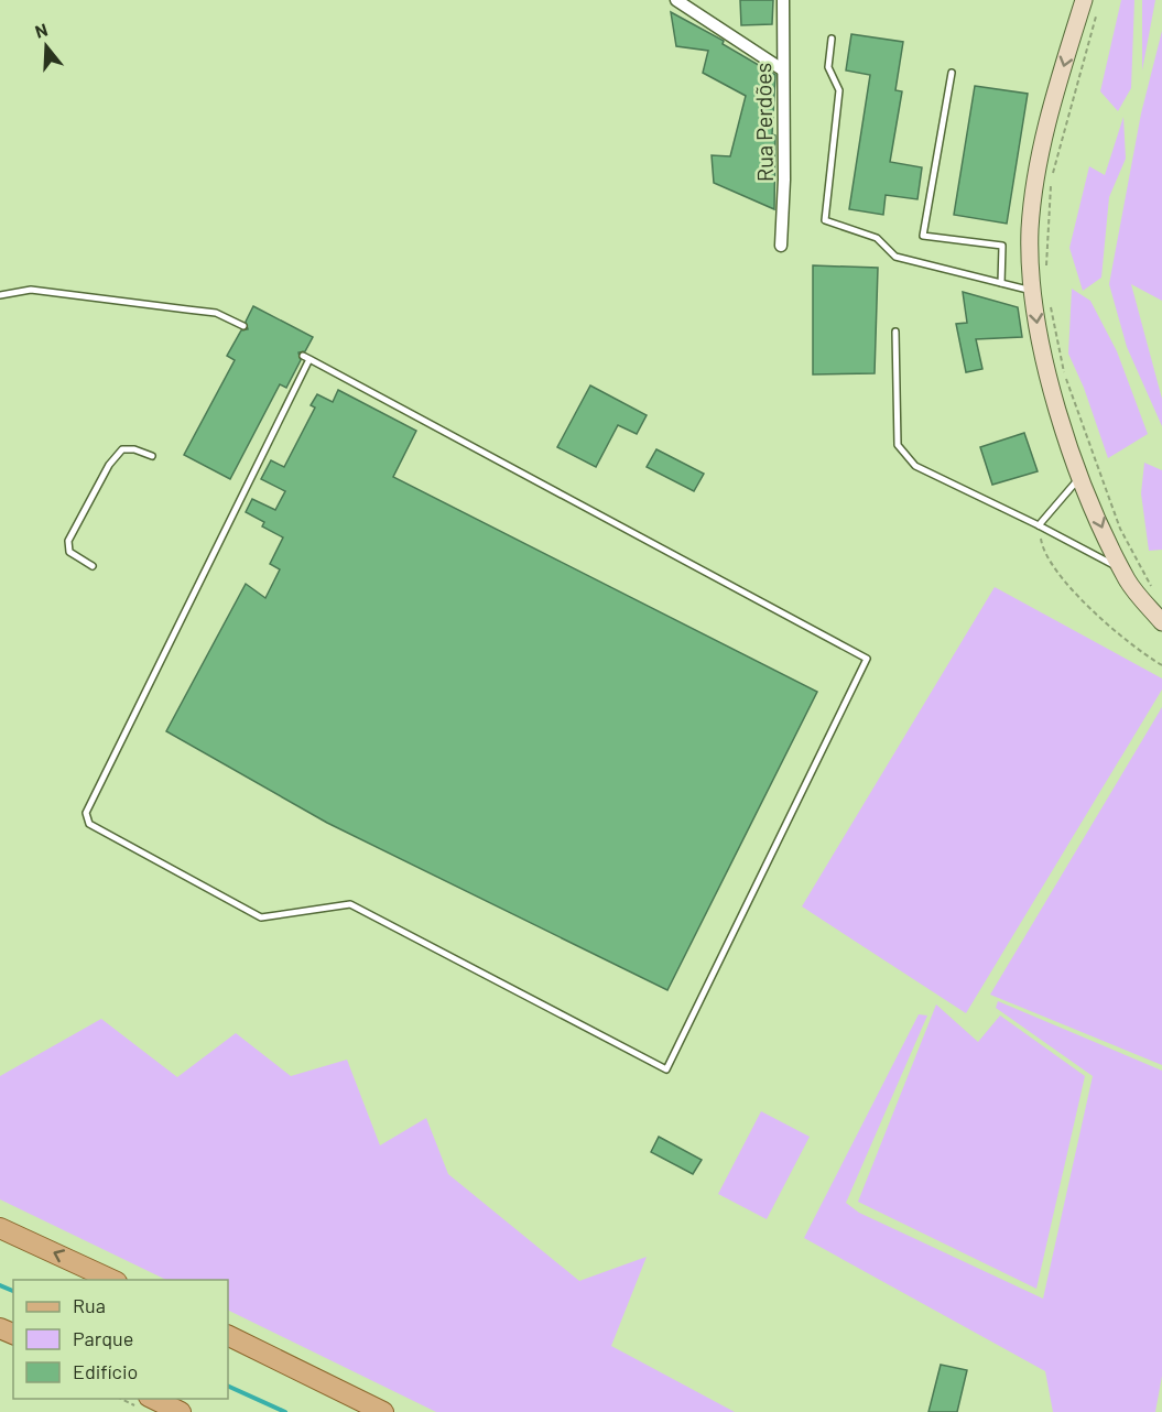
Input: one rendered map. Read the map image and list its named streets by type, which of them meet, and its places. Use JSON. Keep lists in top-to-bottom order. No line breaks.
{"streets":{"street":["Rua Perdões"]},"legend":["Rua","Parque","Edifício"],"north":"top"}
